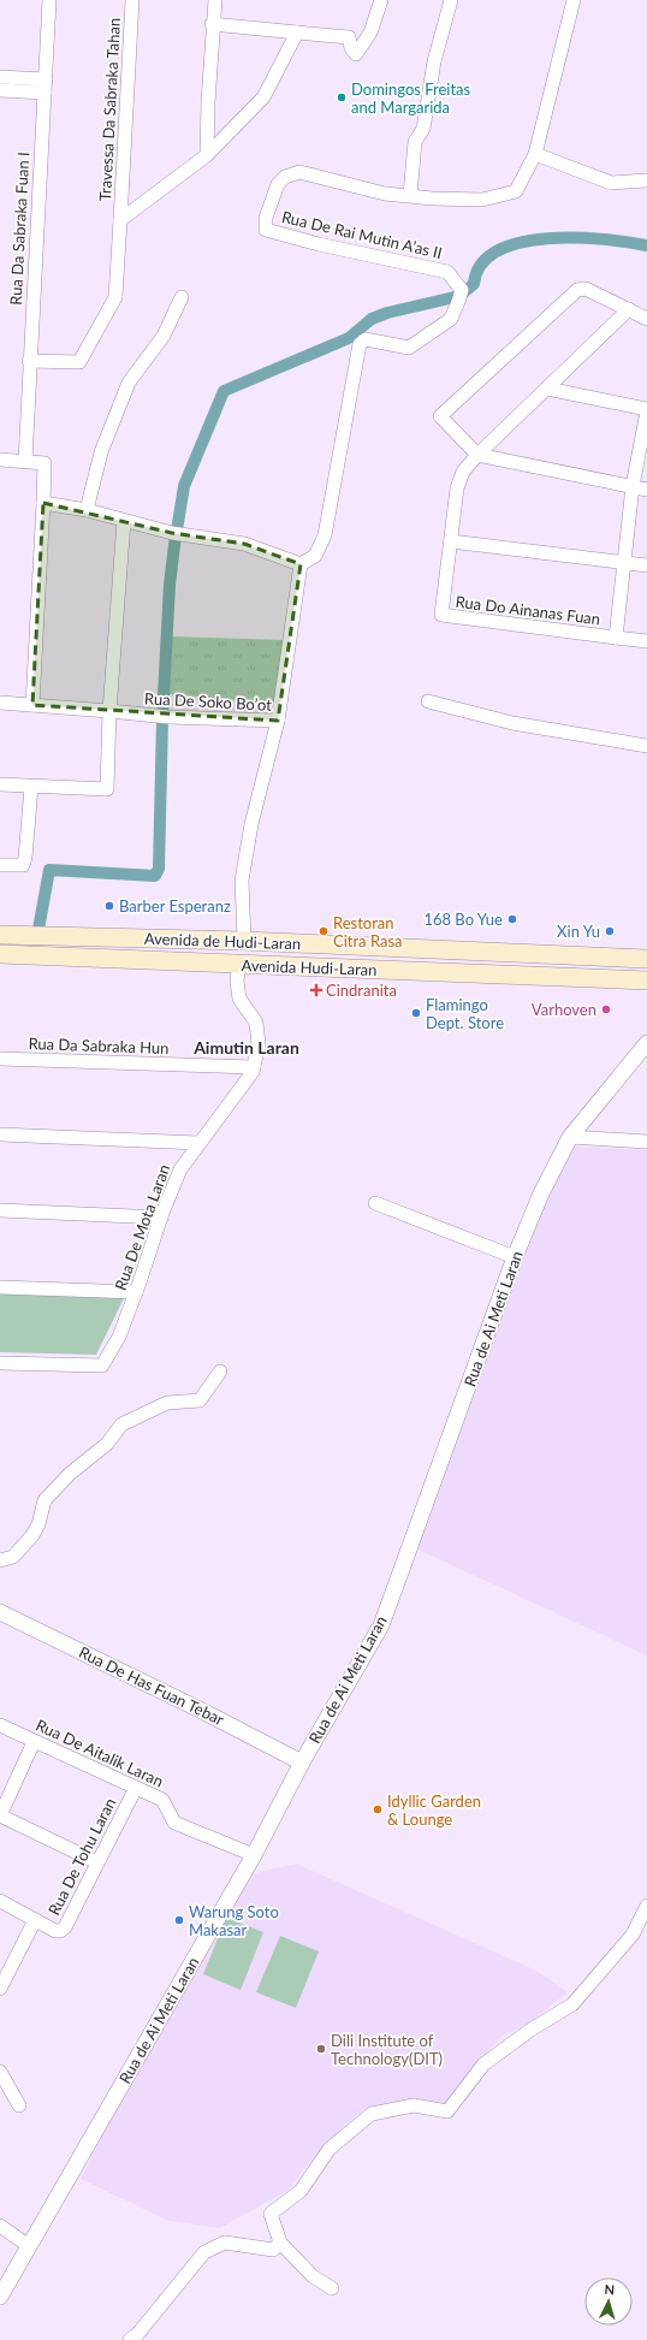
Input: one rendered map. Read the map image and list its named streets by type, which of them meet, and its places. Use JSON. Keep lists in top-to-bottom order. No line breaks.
{"streets":{"main road":["Avenida de Hudi-Laran","Avenida Hudi-Laran"],"street":["Travessa Da Sabraka Tahan","Rua Da Sabraka Fuan I","Rua De Rai Mutin A’as II","Rua Do Ainanas Fuan","Rua De Soko Bo’ot","Rua Da Sabraka Hun","Rua De Mota Laran","Rua de Ai Meti Laran","Rua De Has Fuan Tebar","Rua De Aitalik Laran","Rua De Tohu Laran"]},"crossings":[["Travessa Da Sabraka Tahan","Rua Da Sabraka Fuan I"],["Rua De Soko Bo’ot","Avenida de Hudi-Laran"],["Avenida Hudi-Laran","Rua De Mota Laran"],["Rua Da Sabraka Hun","Rua De Mota Laran"],["Rua de Ai Meti Laran","Rua De Has Fuan Tebar"],["Rua de Ai Meti Laran","Rua De Aitalik Laran"],["Rua De Aitalik Laran","Rua De Tohu Laran"]],"districts":["Aimutin Laran"],"places":{"other":["Domingos Freitas and Margarida","Barber Esperanz","168 Bo Yue","Restoran Citra Rasa","Xin Yu","Varhoven","Flamingo Dept. Store","Idyllic Garden & Lounge","Warung Soto Makasar","Dili Institute of Technology(DIT)"],"health":["Cindranita"]},"north":"top"}
